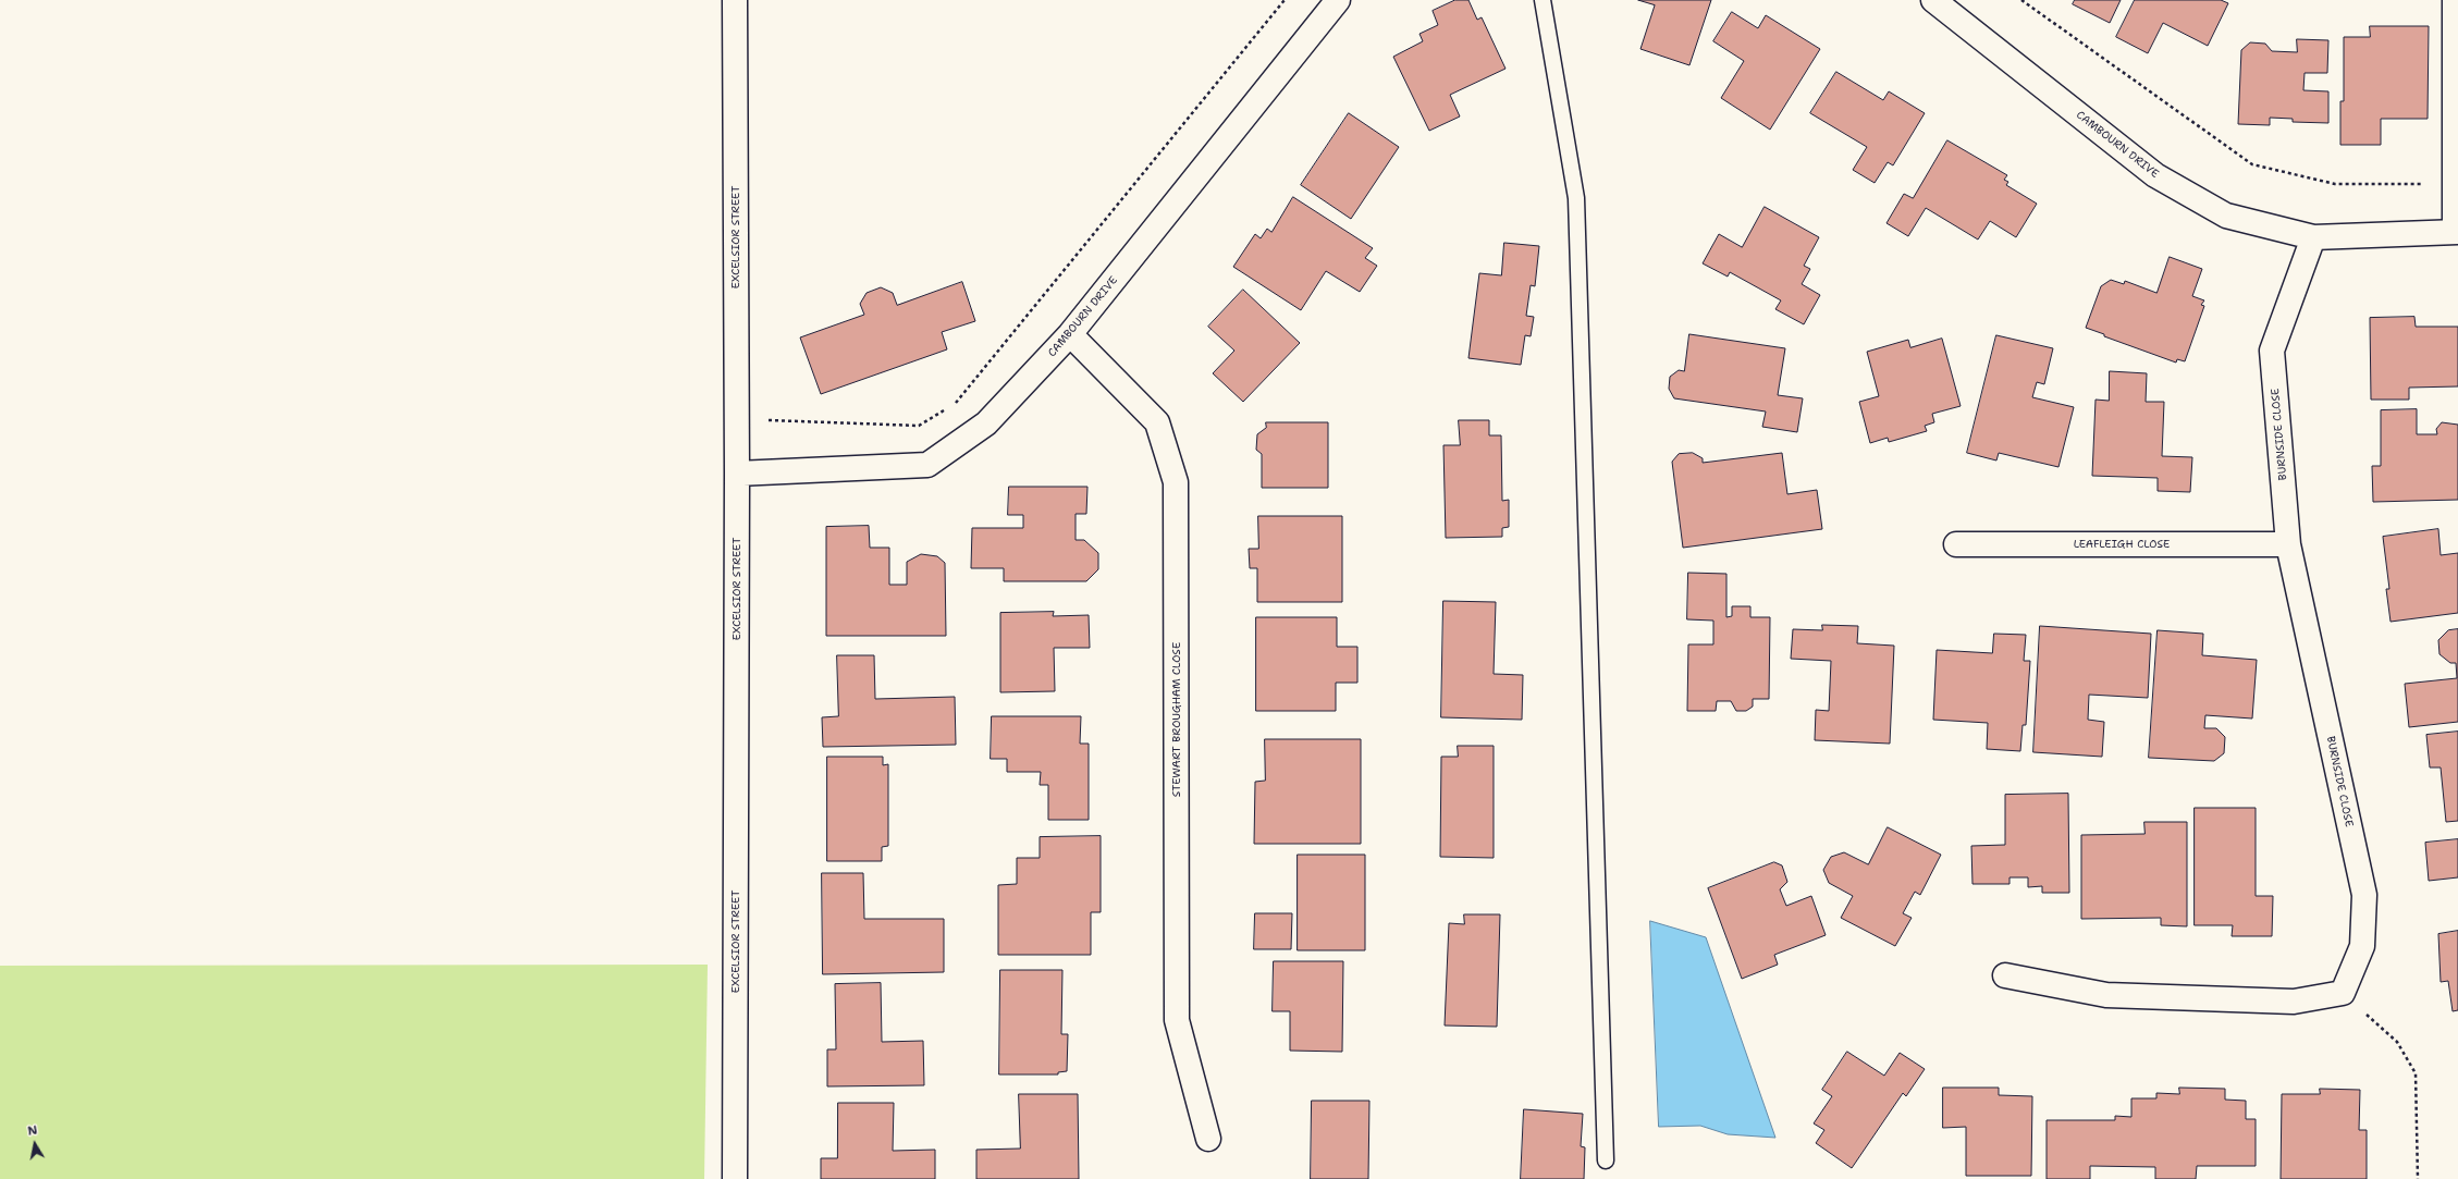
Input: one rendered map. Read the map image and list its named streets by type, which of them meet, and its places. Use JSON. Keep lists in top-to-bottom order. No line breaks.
{"streets":{"street":["CAMBOURN DRIVE","EXCELSIOR STREET","BURNSIDE CLOSE","LEAFLEIGH CLOSE","STEWART BROUGHAM CLOSE"]},"crossings":[["CAMBOURN DRIVE","EXCELSIOR STREET"],["CAMBOURN DRIVE","BURNSIDE CLOSE"],["CAMBOURN DRIVE","STEWART BROUGHAM CLOSE"],["BURNSIDE CLOSE","LEAFLEIGH CLOSE"]],"north":"top"}
